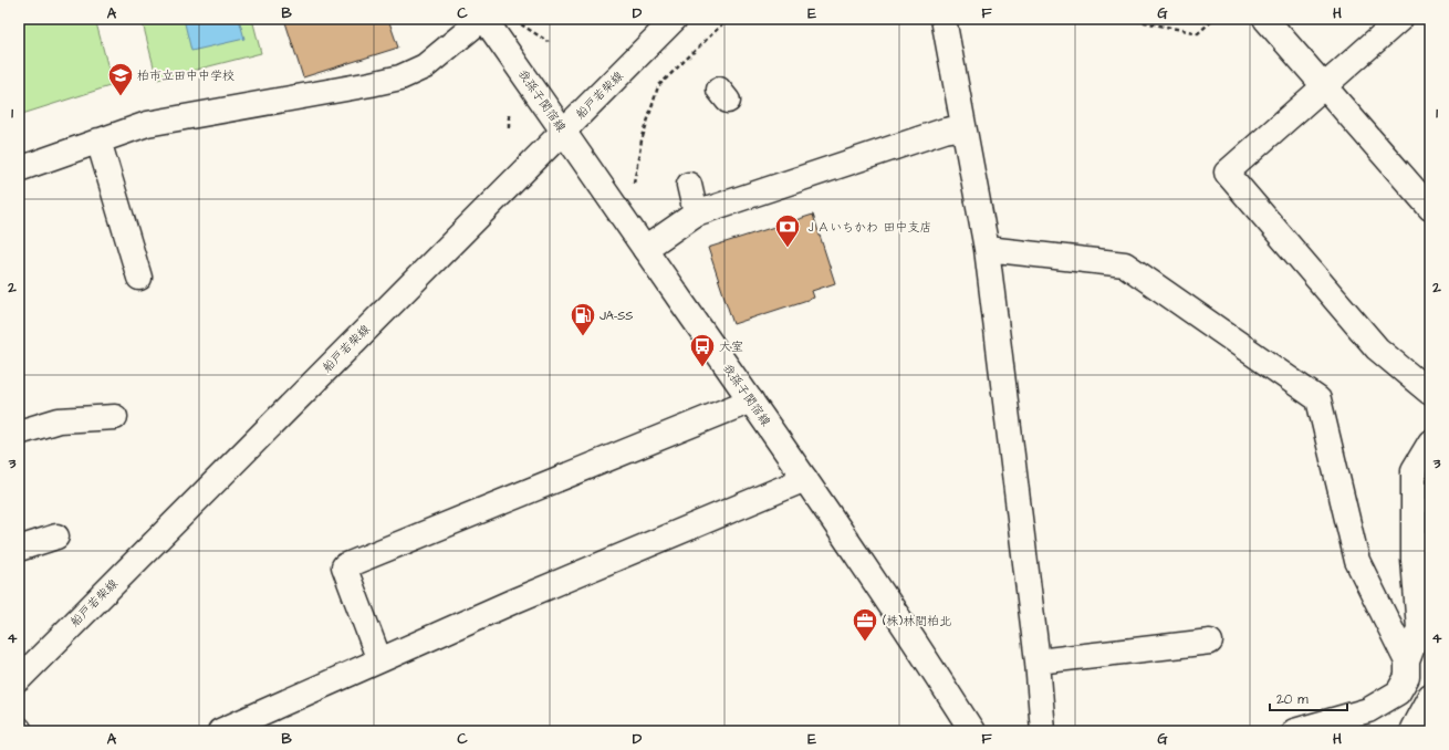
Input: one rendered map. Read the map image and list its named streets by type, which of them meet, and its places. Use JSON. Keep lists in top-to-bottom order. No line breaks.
{"streets":{"street":["船戸若柴線","我孫子関宿線"]},"crossings":[["船戸若柴線","我孫子関宿線"]],"places":{"school or university":["柏市立田中中学校"],"bank":["ＪＡいちかわ 田中支店"],"fuel station":["JA-SS"],"bus stop":["大室"],"office":["(株)林間柏北"]},"scale_bar":"20 m","grid":{"columns":["A","B","C","D","E","F","G","H"],"rows":["1","2","3","4"]}}
